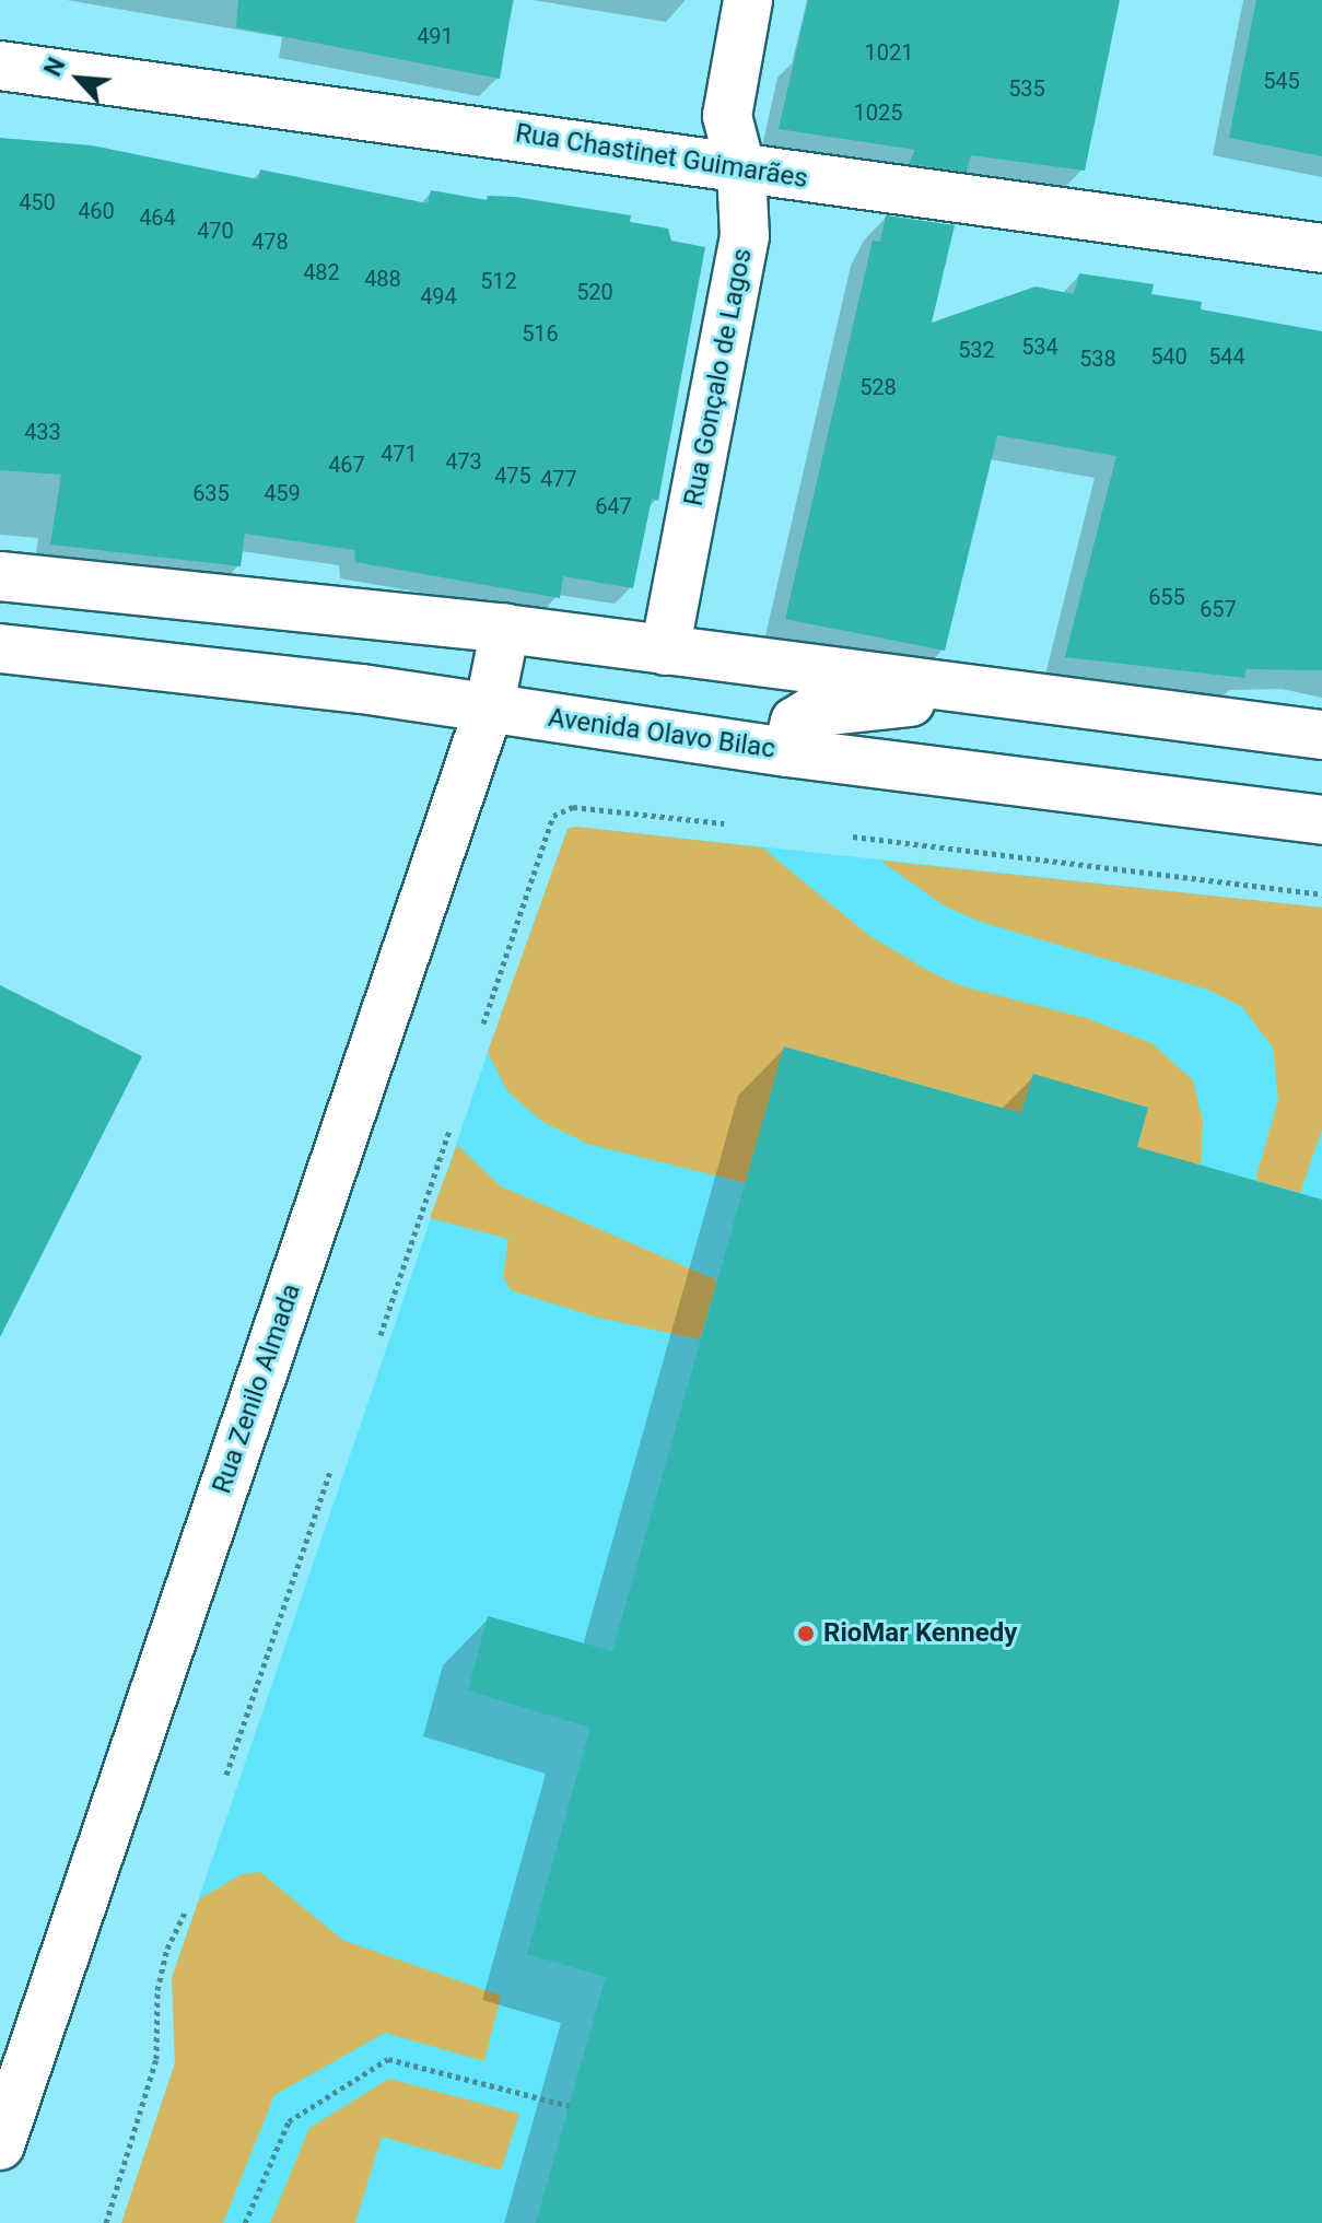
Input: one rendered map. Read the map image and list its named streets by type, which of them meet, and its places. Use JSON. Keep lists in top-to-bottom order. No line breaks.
{"streets":{"street":["Rua Chastinet Guimarães","Rua Gonçalo de Lagos","Avenida Olavo Bilac","Rua Zenilo Almada"]},"crossings":[["Rua Chastinet Guimarães","Rua Gonçalo de Lagos"],["Avenida Olavo Bilac","Rua Zenilo Almada"]],"places":["RioMar Kennedy"],"house_numbers":["491","1021","545","535","1025","450","460","464","470","478","482","488","512","520","494","516","534","532","540","544","538","528","433","471","473","467","475","477","635","459","647","655","657"],"north":"top left"}
